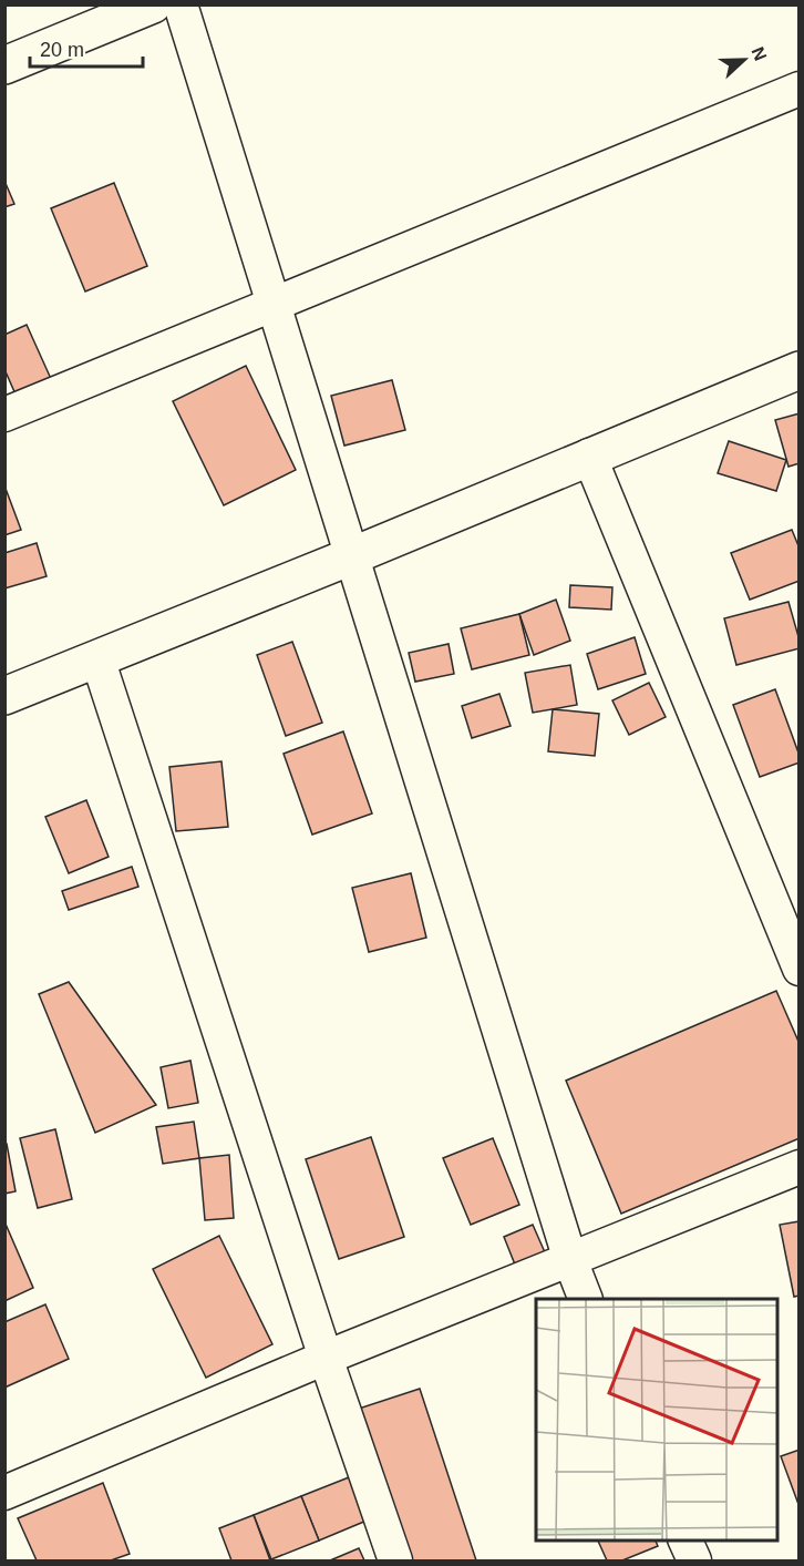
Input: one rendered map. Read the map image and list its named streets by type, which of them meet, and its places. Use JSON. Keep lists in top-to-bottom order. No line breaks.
{"scale_bar":"20 m","north":"right"}
